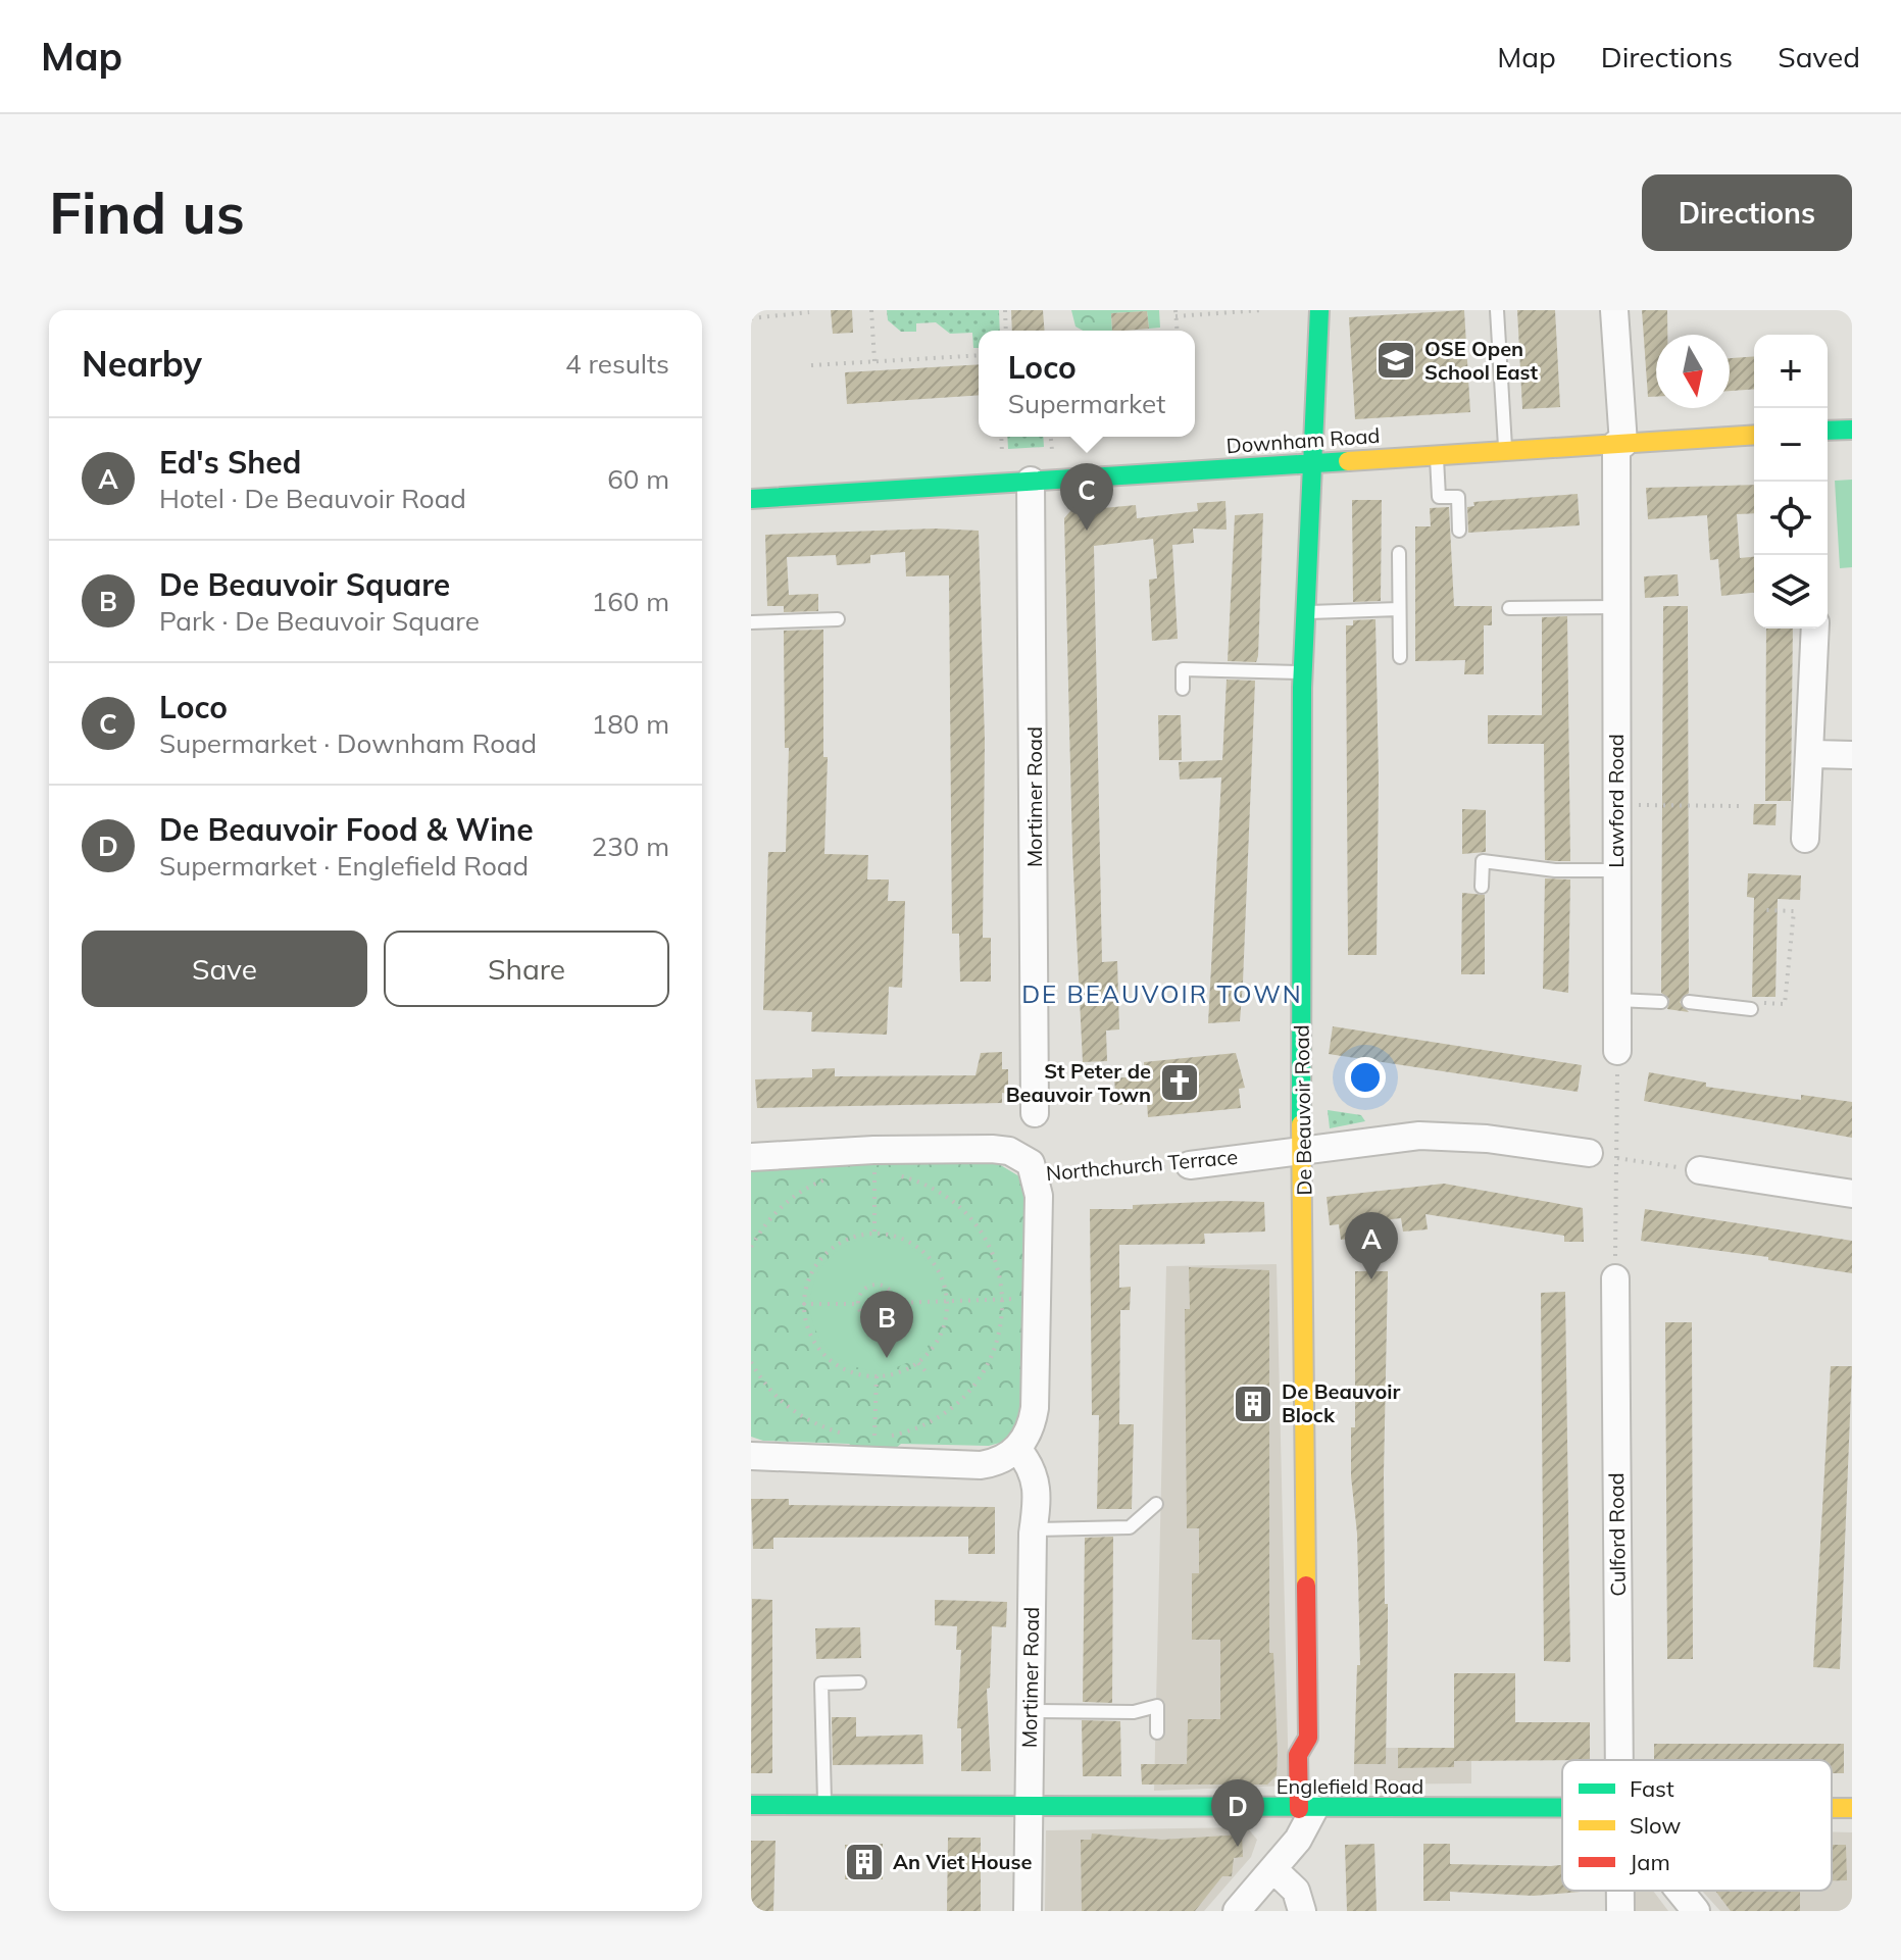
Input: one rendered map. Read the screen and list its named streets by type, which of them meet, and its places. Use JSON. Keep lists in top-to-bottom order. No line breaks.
{"streets":{"street":["Downham Road","Mortimer Road","Lawford Road","De Beauvoir Road","Northchurch Terrace","Culford Road","Englefield Road"]},"crossings":[["Downham Road","Mortimer Road"],["Downham Road","Lawford Road"],["Downham Road","De Beauvoir Road"],["Mortimer Road","Englefield Road"],["De Beauvoir Road","Northchurch Terrace"],["De Beauvoir Road","Englefield Road"]],"districts":["DE BEAUVOIR TOWN"],"places":{"school or university":["OSE Open School East"],"church":["St Peter de Beauvoir Town"],"building":["De Beauvoir Block","An Viet House"]},"legend":["Fast","Slow","Jam"],"north":"bottom","page":{"header":"Map","nav":["Map","Directions","Saved"],"buttons":["Directions",["Save","Share"]],"title":"Find us","heading":["Nearby","4 results"],"popup":["Loco","Supermarket"],"map_buttons":["+","−"],"list":[{"mark":"A","name":"Ed's Shed","note":"Hotel · De Beauvoir Road","value":"60 m"},{"mark":"B","name":"De Beauvoir Square","note":"Park · De Beauvoir Square","value":"160 m"},{"mark":"C","name":"Loco","note":"Supermarket · Downham Road","value":"180 m"},{"mark":"D","name":"De Beauvoir Food & Wine","note":"Supermarket · Englefield Road","value":"230 m"}],"pins":["C","A","B","D"]}}
